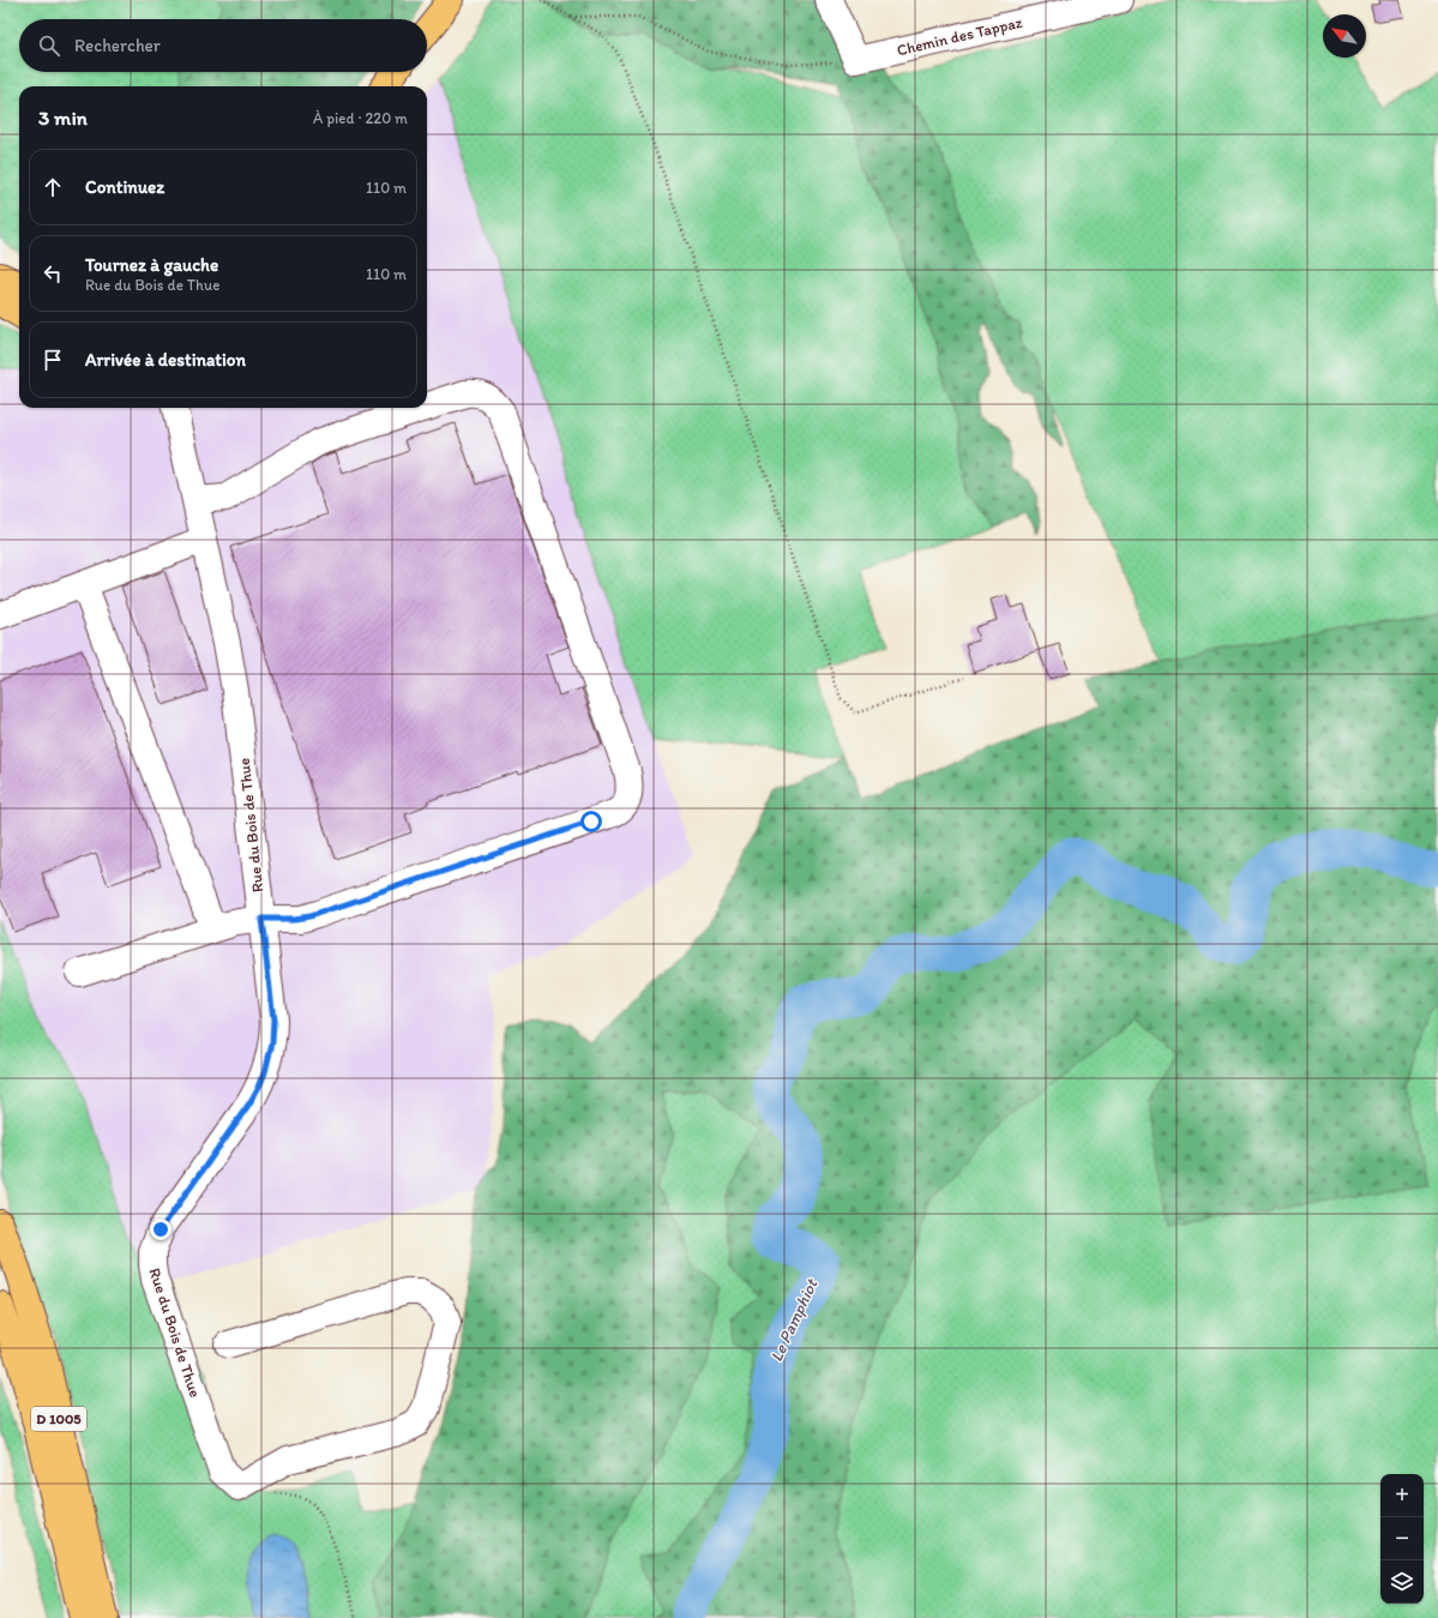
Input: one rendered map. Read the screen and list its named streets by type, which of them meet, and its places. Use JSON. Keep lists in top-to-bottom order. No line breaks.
{"streets":{"main road":["D 1005"],"street":["Chemin des Tappaz","Rue du Bois de Thue"]},"water":["Le Pamphiot"],"north":"top left","page":{"search":"Rechercher","heading":["3 min","À pied · 220 m"],"list":[["Continuez","110 m"],["Tournez à gauche","Rue du Bois de Thue","110 m"],"Arrivée à destination"],"map_buttons":["+","−"]}}
